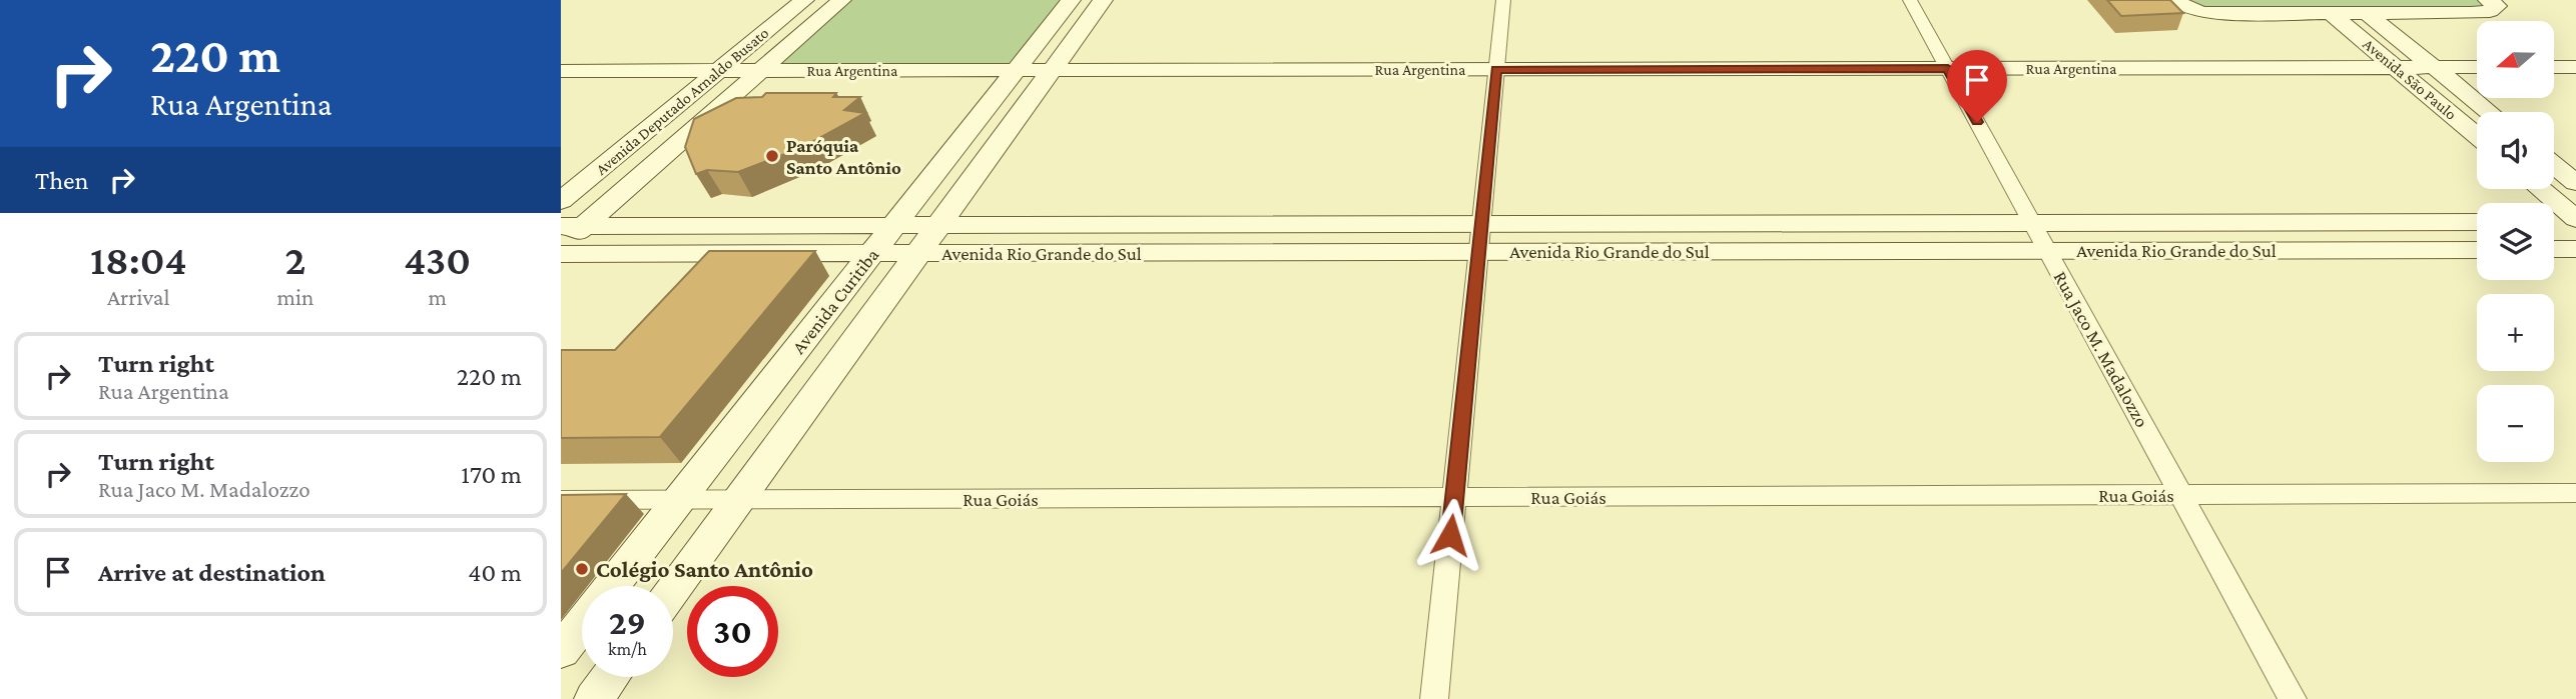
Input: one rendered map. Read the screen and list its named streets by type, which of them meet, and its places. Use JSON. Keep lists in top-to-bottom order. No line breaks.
{"streets":{"street":["Rua Argentina","Avenida São Paulo","Avenida Deputado Arnaldo Busato","Avenida Rio Grande do Sul","Avenida Curitiba","Rua Jaco M. Madalozzo","Rua Goiás"]},"crossings":[["Rua Argentina","Avenida São Paulo"],["Rua Argentina","Avenida Deputado Arnaldo Busato"],["Rua Argentina","Avenida Curitiba"],["Rua Argentina","Rua Jaco M. Madalozzo"],["Avenida Deputado Arnaldo Busato","Avenida Rio Grande do Sul"],["Avenida Rio Grande do Sul","Avenida Curitiba"],["Avenida Rio Grande do Sul","Rua Jaco M. Madalozzo"],["Avenida Curitiba","Rua Goiás"],["Rua Jaco M. Madalozzo","Rua Goiás"]],"places":["Paróquia Santo Antônio","Colégio Santo Antônio"],"north":"left","page":{"turn":["220 m","Rua Argentina"],"map_buttons":["+","−"],"then":"Then","eta":["18:04","Arrival","2","min","430","m"],"list":[{"name":"Turn right","note":"Rua Argentina","value":"220 m"},{"name":"Turn right","note":"Rua Jaco M. Madalozzo","value":"170 m"},{"name":"Arrive at destination","value":"40 m"}],"speed":"29 km/h","limit":"30"}}
